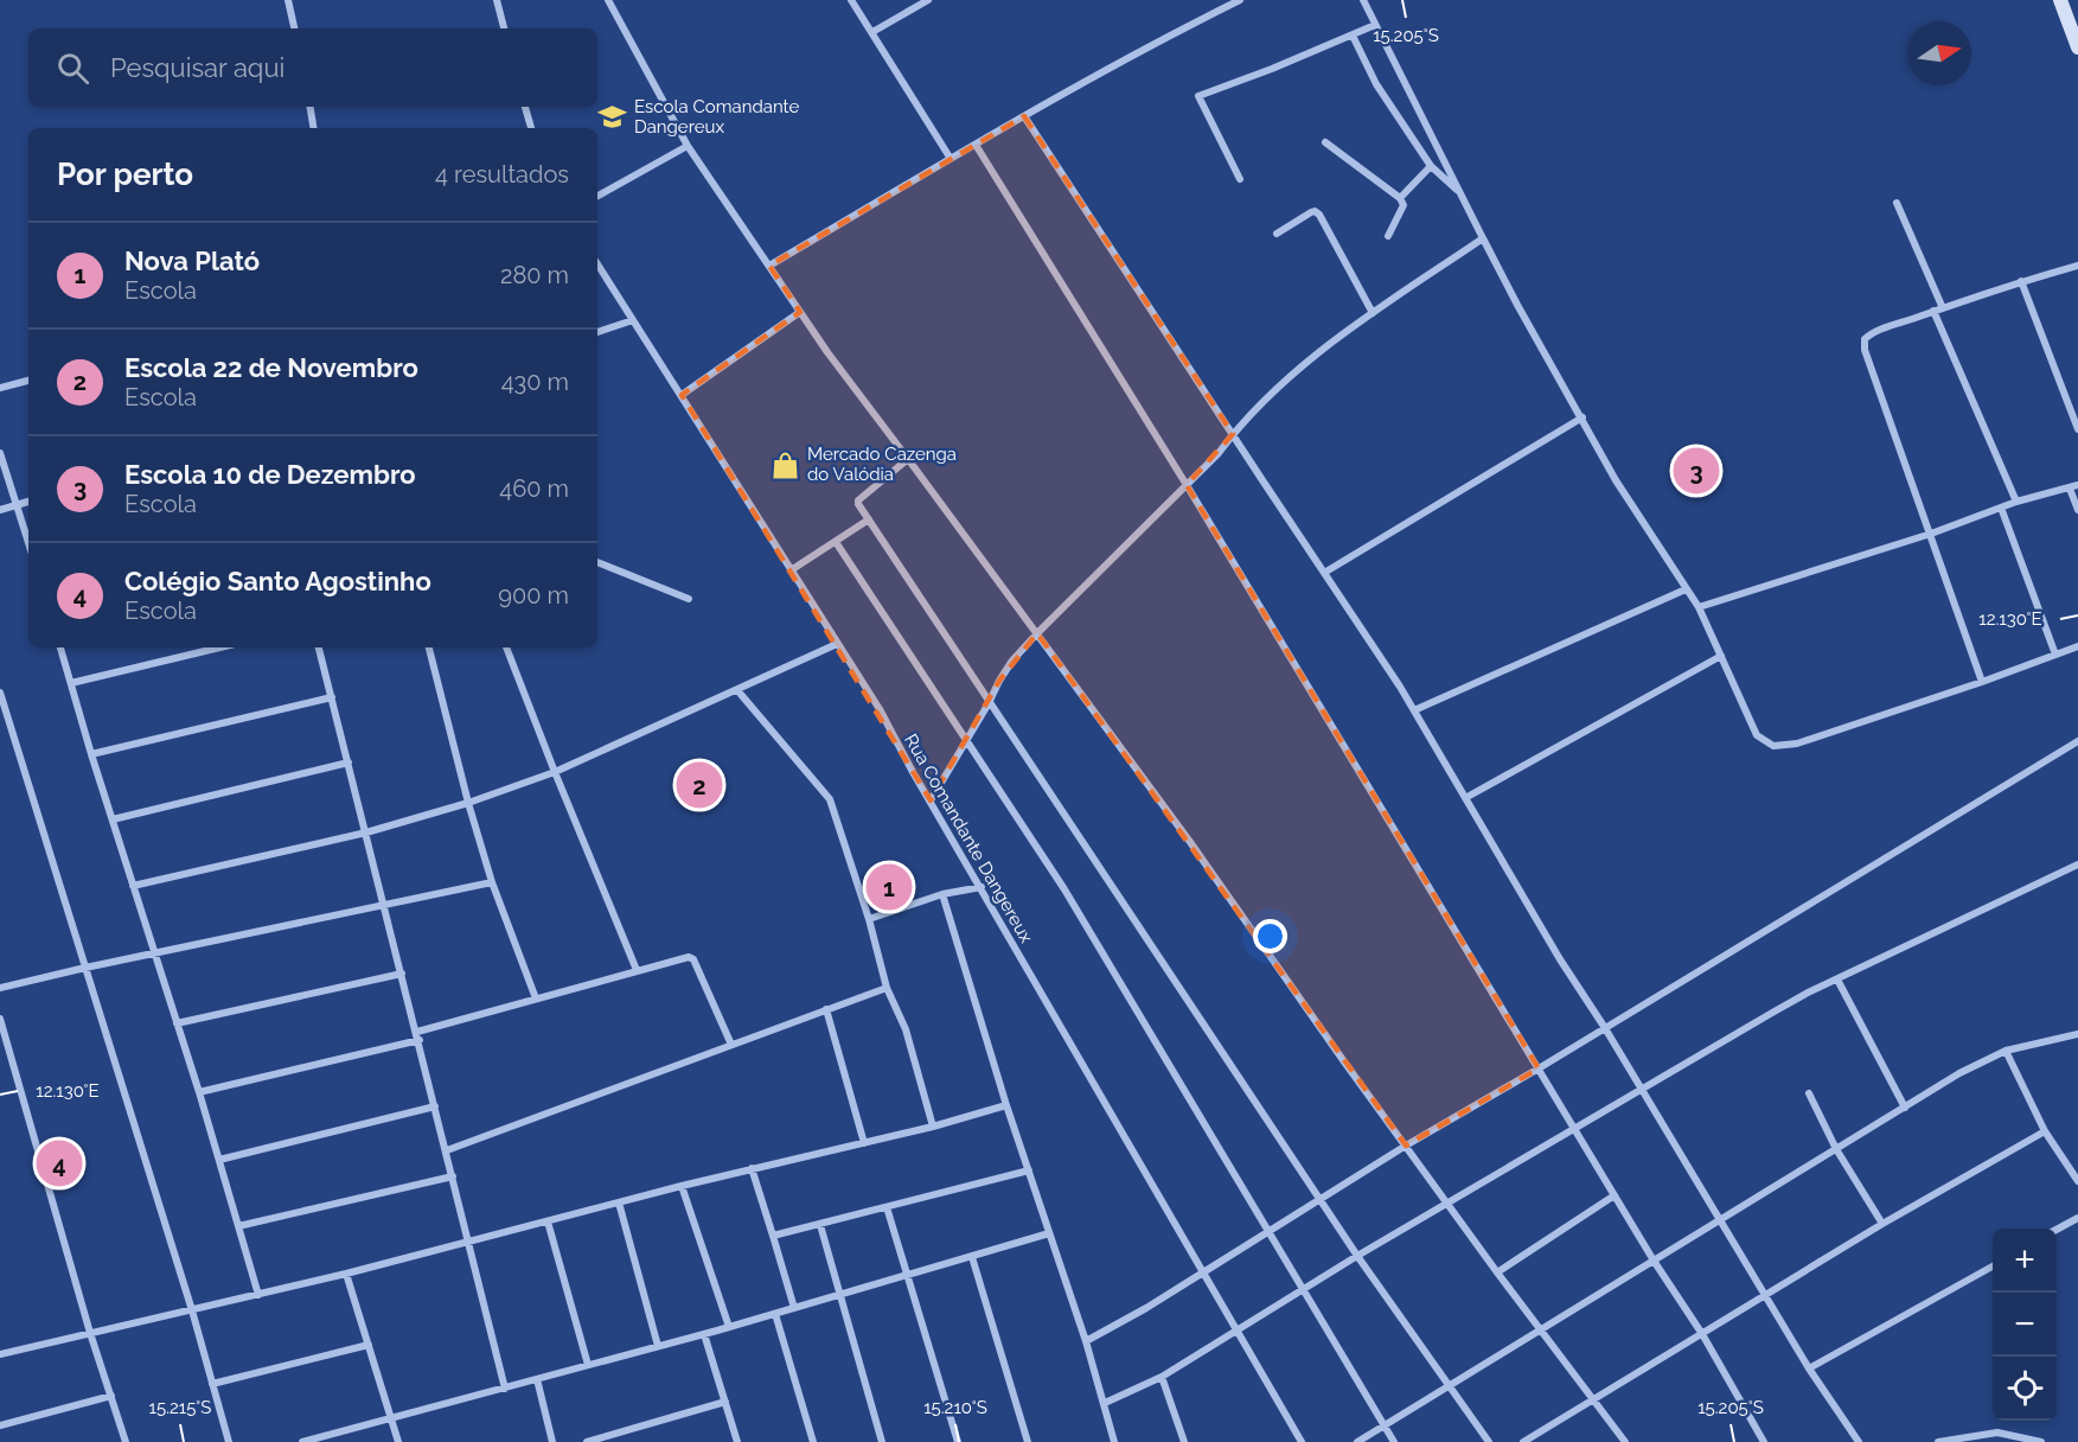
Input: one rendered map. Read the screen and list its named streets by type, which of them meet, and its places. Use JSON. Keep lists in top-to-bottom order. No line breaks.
{"streets":{"street":["Rua Comandante Dangereux"]},"places":{"school or university":["Escola Comandante Dangereux"],"shop":["Mercado Cazenga do Valódia"]},"north":"right","page":{"search":"Pesquisar aqui","heading":["Por perto","4 resultados"],"list":[{"mark":"1","name":"Nova Plató","note":"Escola","value":"280 m"},{"mark":"2","name":"Escola 22 de Novembro","note":"Escola","value":"430 m"},{"mark":"3","name":"Escola 10 de Dezembro","note":"Escola","value":"460 m"},{"mark":"4","name":"Colégio Santo Agostinho","note":"Escola","value":"900 m"}],"pins":["3","2","1","4"],"map_buttons":["+","−"]},"coordinates":["15.205°S","12.130°E","15.215°S","15.210°S"]}
